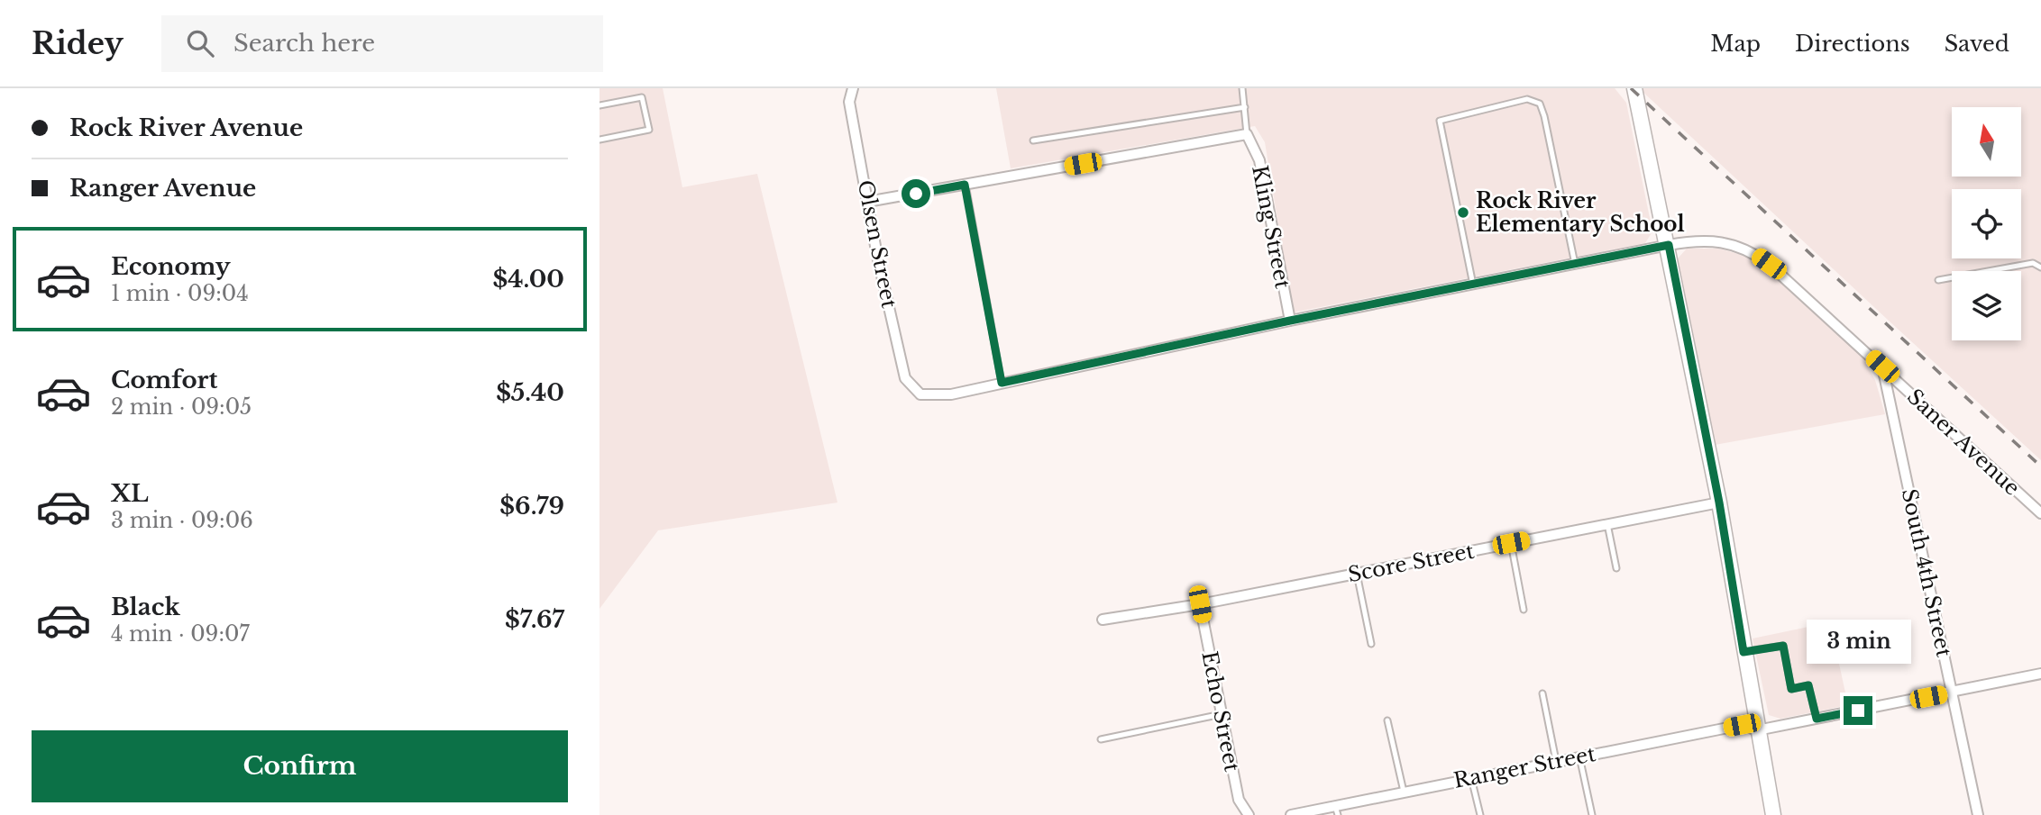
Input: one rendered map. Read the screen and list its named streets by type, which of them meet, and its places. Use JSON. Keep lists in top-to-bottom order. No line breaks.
{"streets":{"street":["Kling Street","Olsen Street","Saner Avenue","Score Street","South 4th Street","Echo Street","Ranger Street"]},"crossings":[["Kling Street","Saner Avenue"],["Olsen Street","Saner Avenue"],["Saner Avenue","South 4th Street"],["Score Street","Echo Street"],["South 4th Street","Ranger Street"]],"places":["Rock River Elementary School"],"north":"top","page":{"header":"Ridey","search":"Search here","nav":["Map","Directions","Saved"],"banner":["Rock River Avenue","Ranger Avenue"],"list":[{"name":"Economy","note":"1 min · 09:04","value":"$4.00"},{"name":"Comfort","note":"2 min · 09:05","value":"$5.40"},{"name":"XL","note":"3 min · 09:06","value":"$6.79"},{"name":"Black","note":"4 min · 09:07","value":"$7.67"}],"bubble":"3 min","buttons":"Confirm"}}
